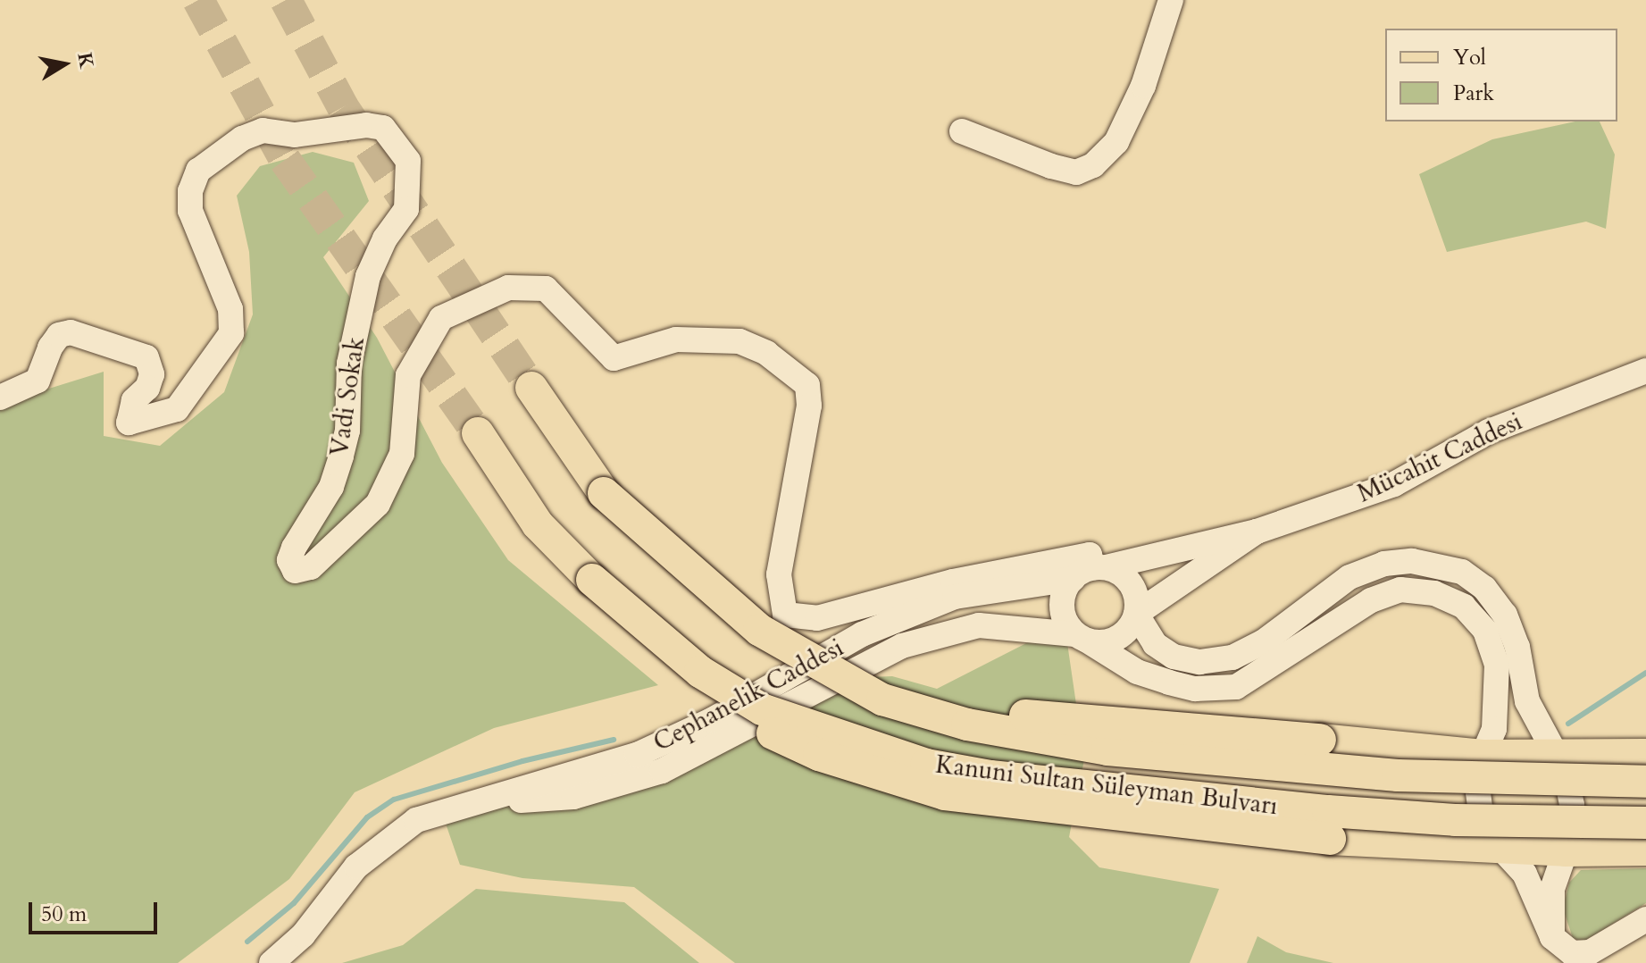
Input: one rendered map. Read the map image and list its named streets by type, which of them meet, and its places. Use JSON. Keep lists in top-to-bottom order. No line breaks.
{"streets":{"main road":["Kanuni Sultan Süleyman Bulvarı"],"street":["Vadi Sokak","Mücahit Caddesi","Cephanelik Caddesi"]},"crossings":[["Vadi Sokak","Mücahit Caddesi"],["Vadi Sokak","Cephanelik Caddesi"],["Mücahit Caddesi","Cephanelik Caddesi"]],"legend":["Yol","Park"],"scale_bar":"50 m","north":"right"}
